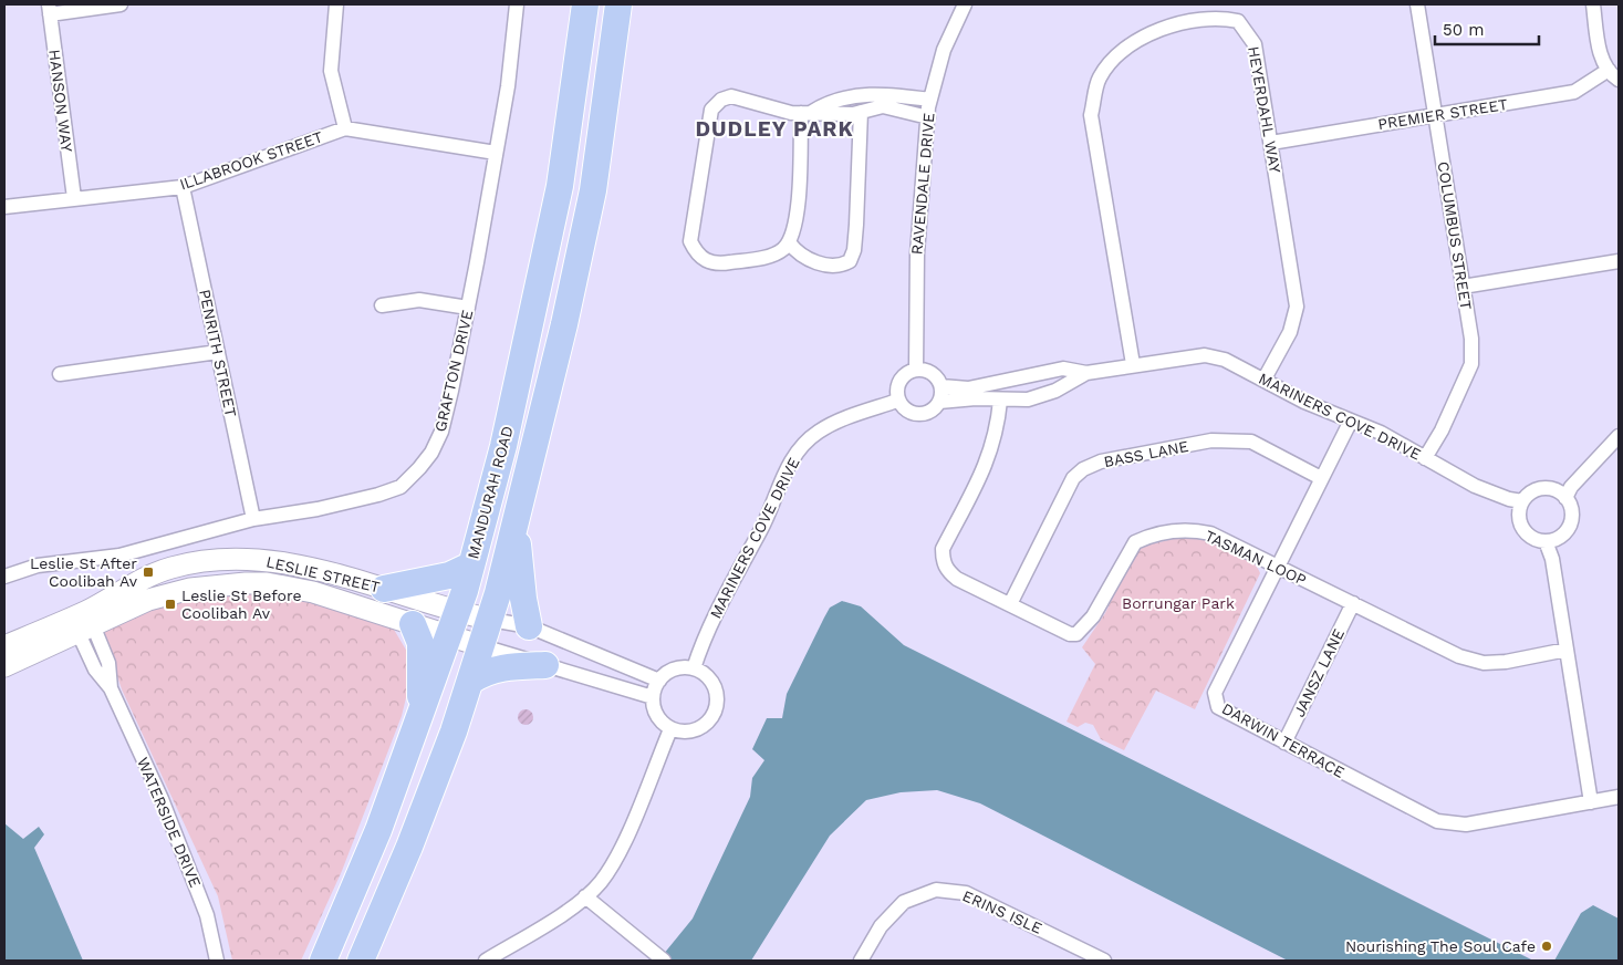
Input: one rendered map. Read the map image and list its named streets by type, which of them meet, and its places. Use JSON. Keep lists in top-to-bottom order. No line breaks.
{"streets":{"highway":["MANDURAH ROAD"],"street":["HANSON WAY","HEYERDAHL WAY","PREMIER STREET","ILLABROOK STREET","RAVENDALE DRIVE","COLUMBUS STREET","PENRITH STREET","GRAFTON DRIVE","MARINERS COVE DRIVE","BASS LANE","TASMAN LOOP","LESLIE STREET","JANSZ LANE","DARWIN TERRACE","WATERSIDE DRIVE","ERINS ISLE"]},"crossings":[["HANSON WAY","ILLABROOK STREET"],["HEYERDAHL WAY","PREMIER STREET"],["HEYERDAHL WAY","MARINERS COVE DRIVE"],["PREMIER STREET","COLUMBUS STREET"],["ILLABROOK STREET","PENRITH STREET"],["ILLABROOK STREET","GRAFTON DRIVE"],["RAVENDALE DRIVE","MARINERS COVE DRIVE"],["COLUMBUS STREET","MARINERS COVE DRIVE"],["PENRITH STREET","GRAFTON DRIVE"],["MARINERS COVE DRIVE","TASMAN LOOP"],["MARINERS COVE DRIVE","DARWIN TERRACE"],["BASS LANE","TASMAN LOOP"],["BASS LANE","DARWIN TERRACE"],["MANDURAH ROAD","LESLIE STREET"],["TASMAN LOOP","JANSZ LANE"],["TASMAN LOOP","DARWIN TERRACE"],["LESLIE STREET","WATERSIDE DRIVE"],["JANSZ LANE","DARWIN TERRACE"]],"districts":["DUDLEY PARK"],"parks":["Borrungar Park"],"places":{"transit":["Leslie St After Coolibah Av","Leslie St Before Coolibah Av"],"other":["Nourishing The Soul Cafe"]},"scale_bar":"50 m"}
